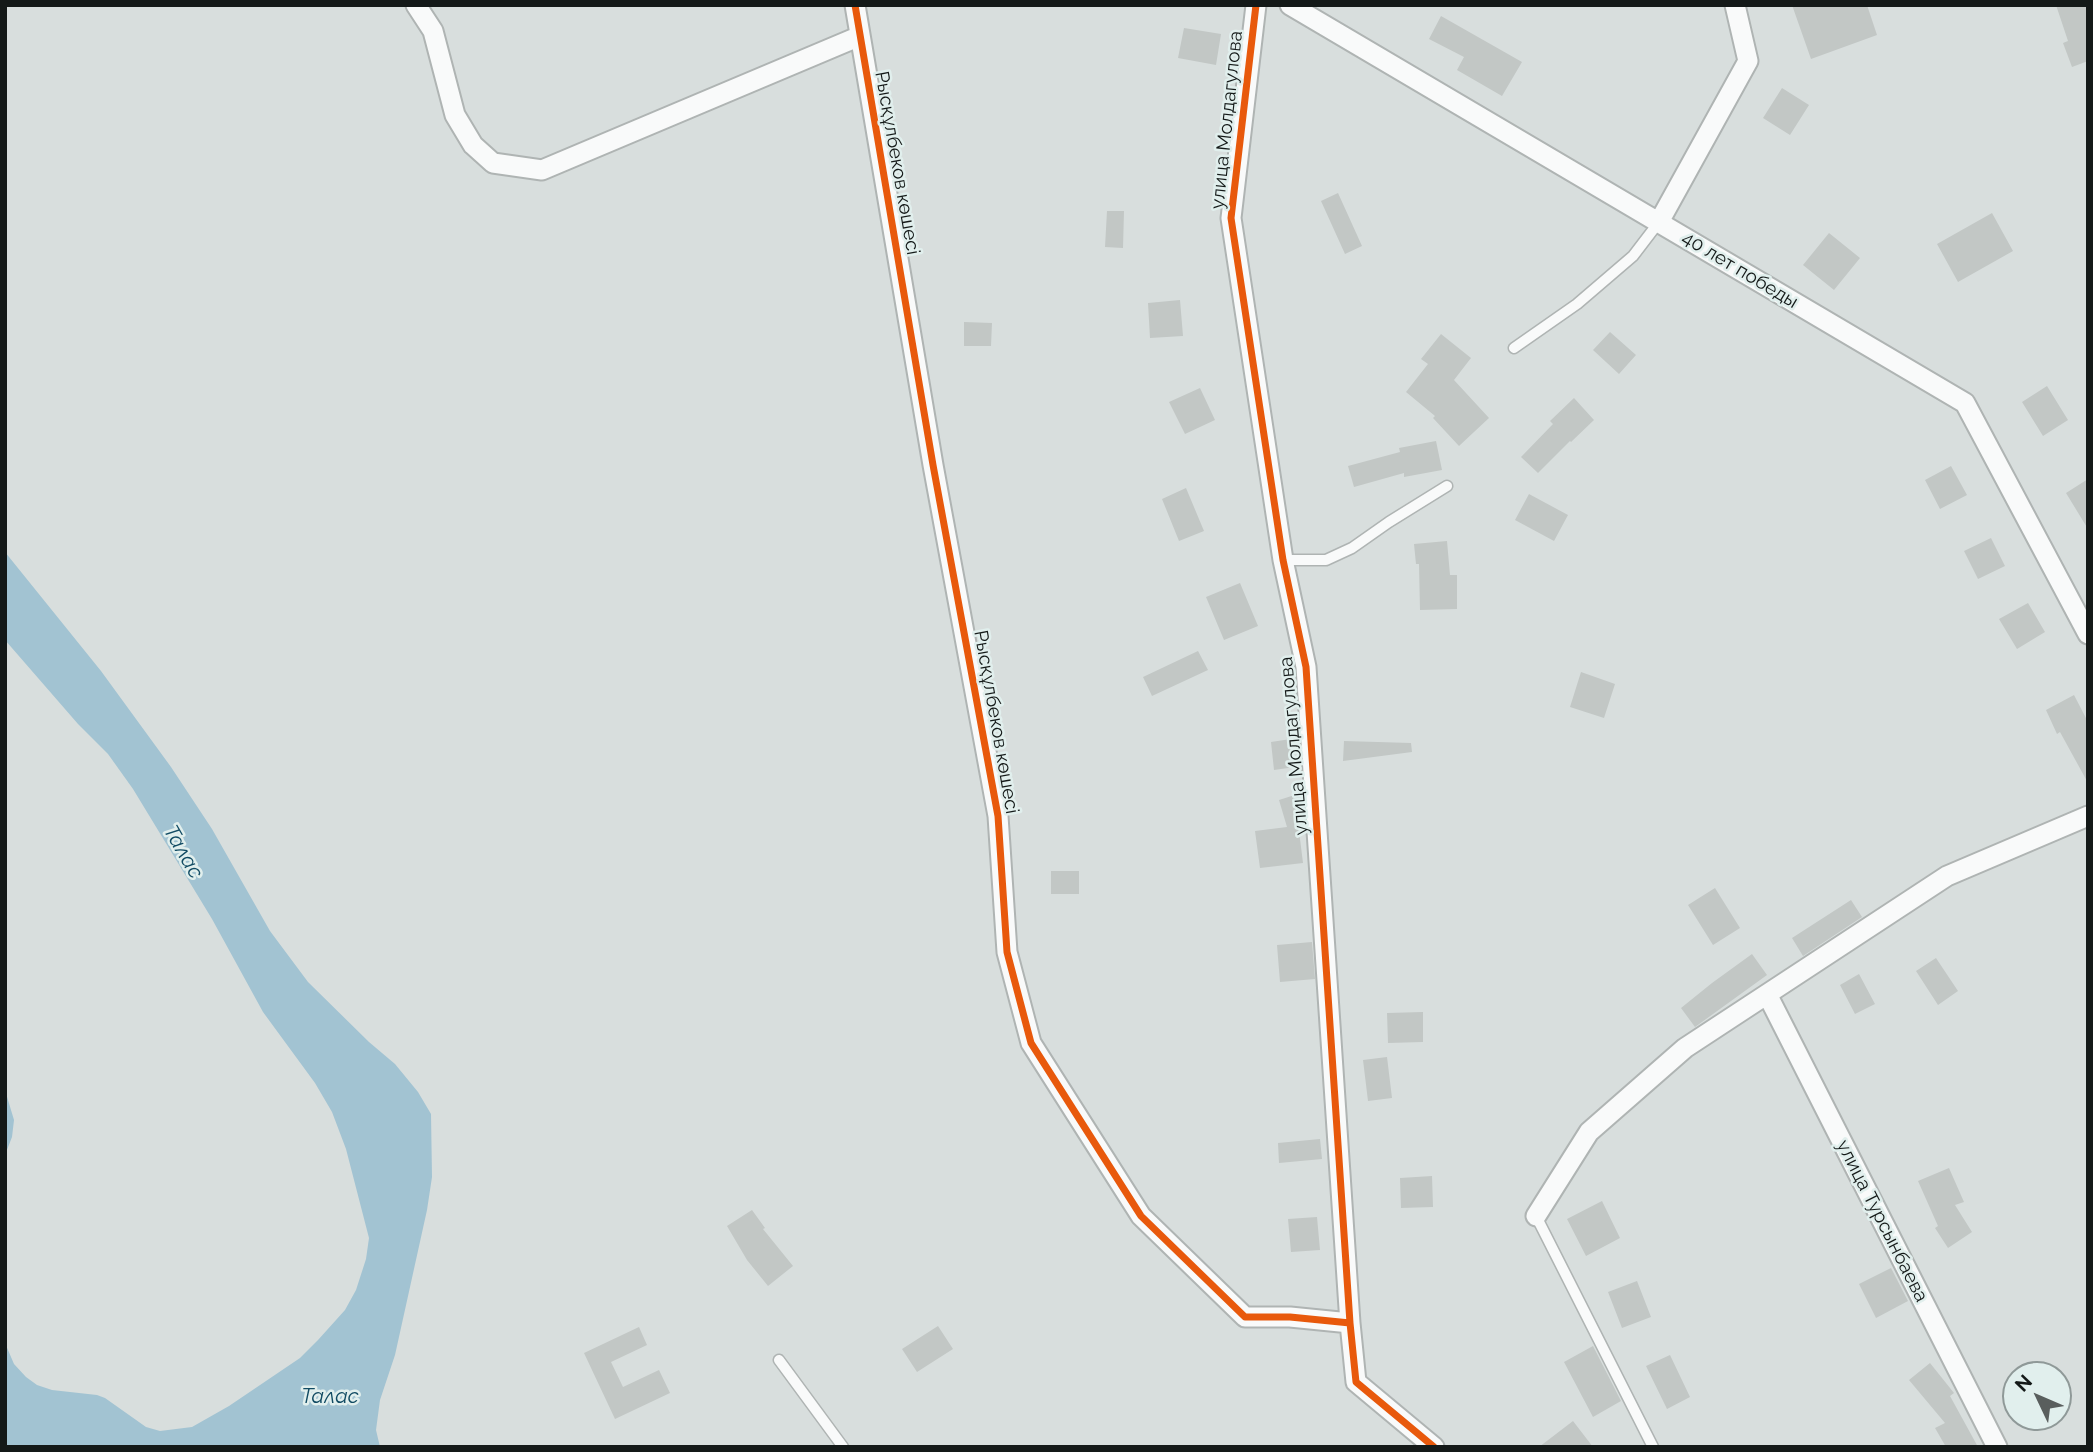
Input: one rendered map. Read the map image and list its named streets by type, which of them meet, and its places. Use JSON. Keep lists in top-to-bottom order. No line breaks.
{"streets":{"street":["улица Молдагулова","Рысқұлбеков көшесі","40 лет победы","улица Турсынбаева"]},"crossings":[["улица Молдагулова","Рысқұлбеков көшесі"]],"water":["Талас"],"north":"top left"}
